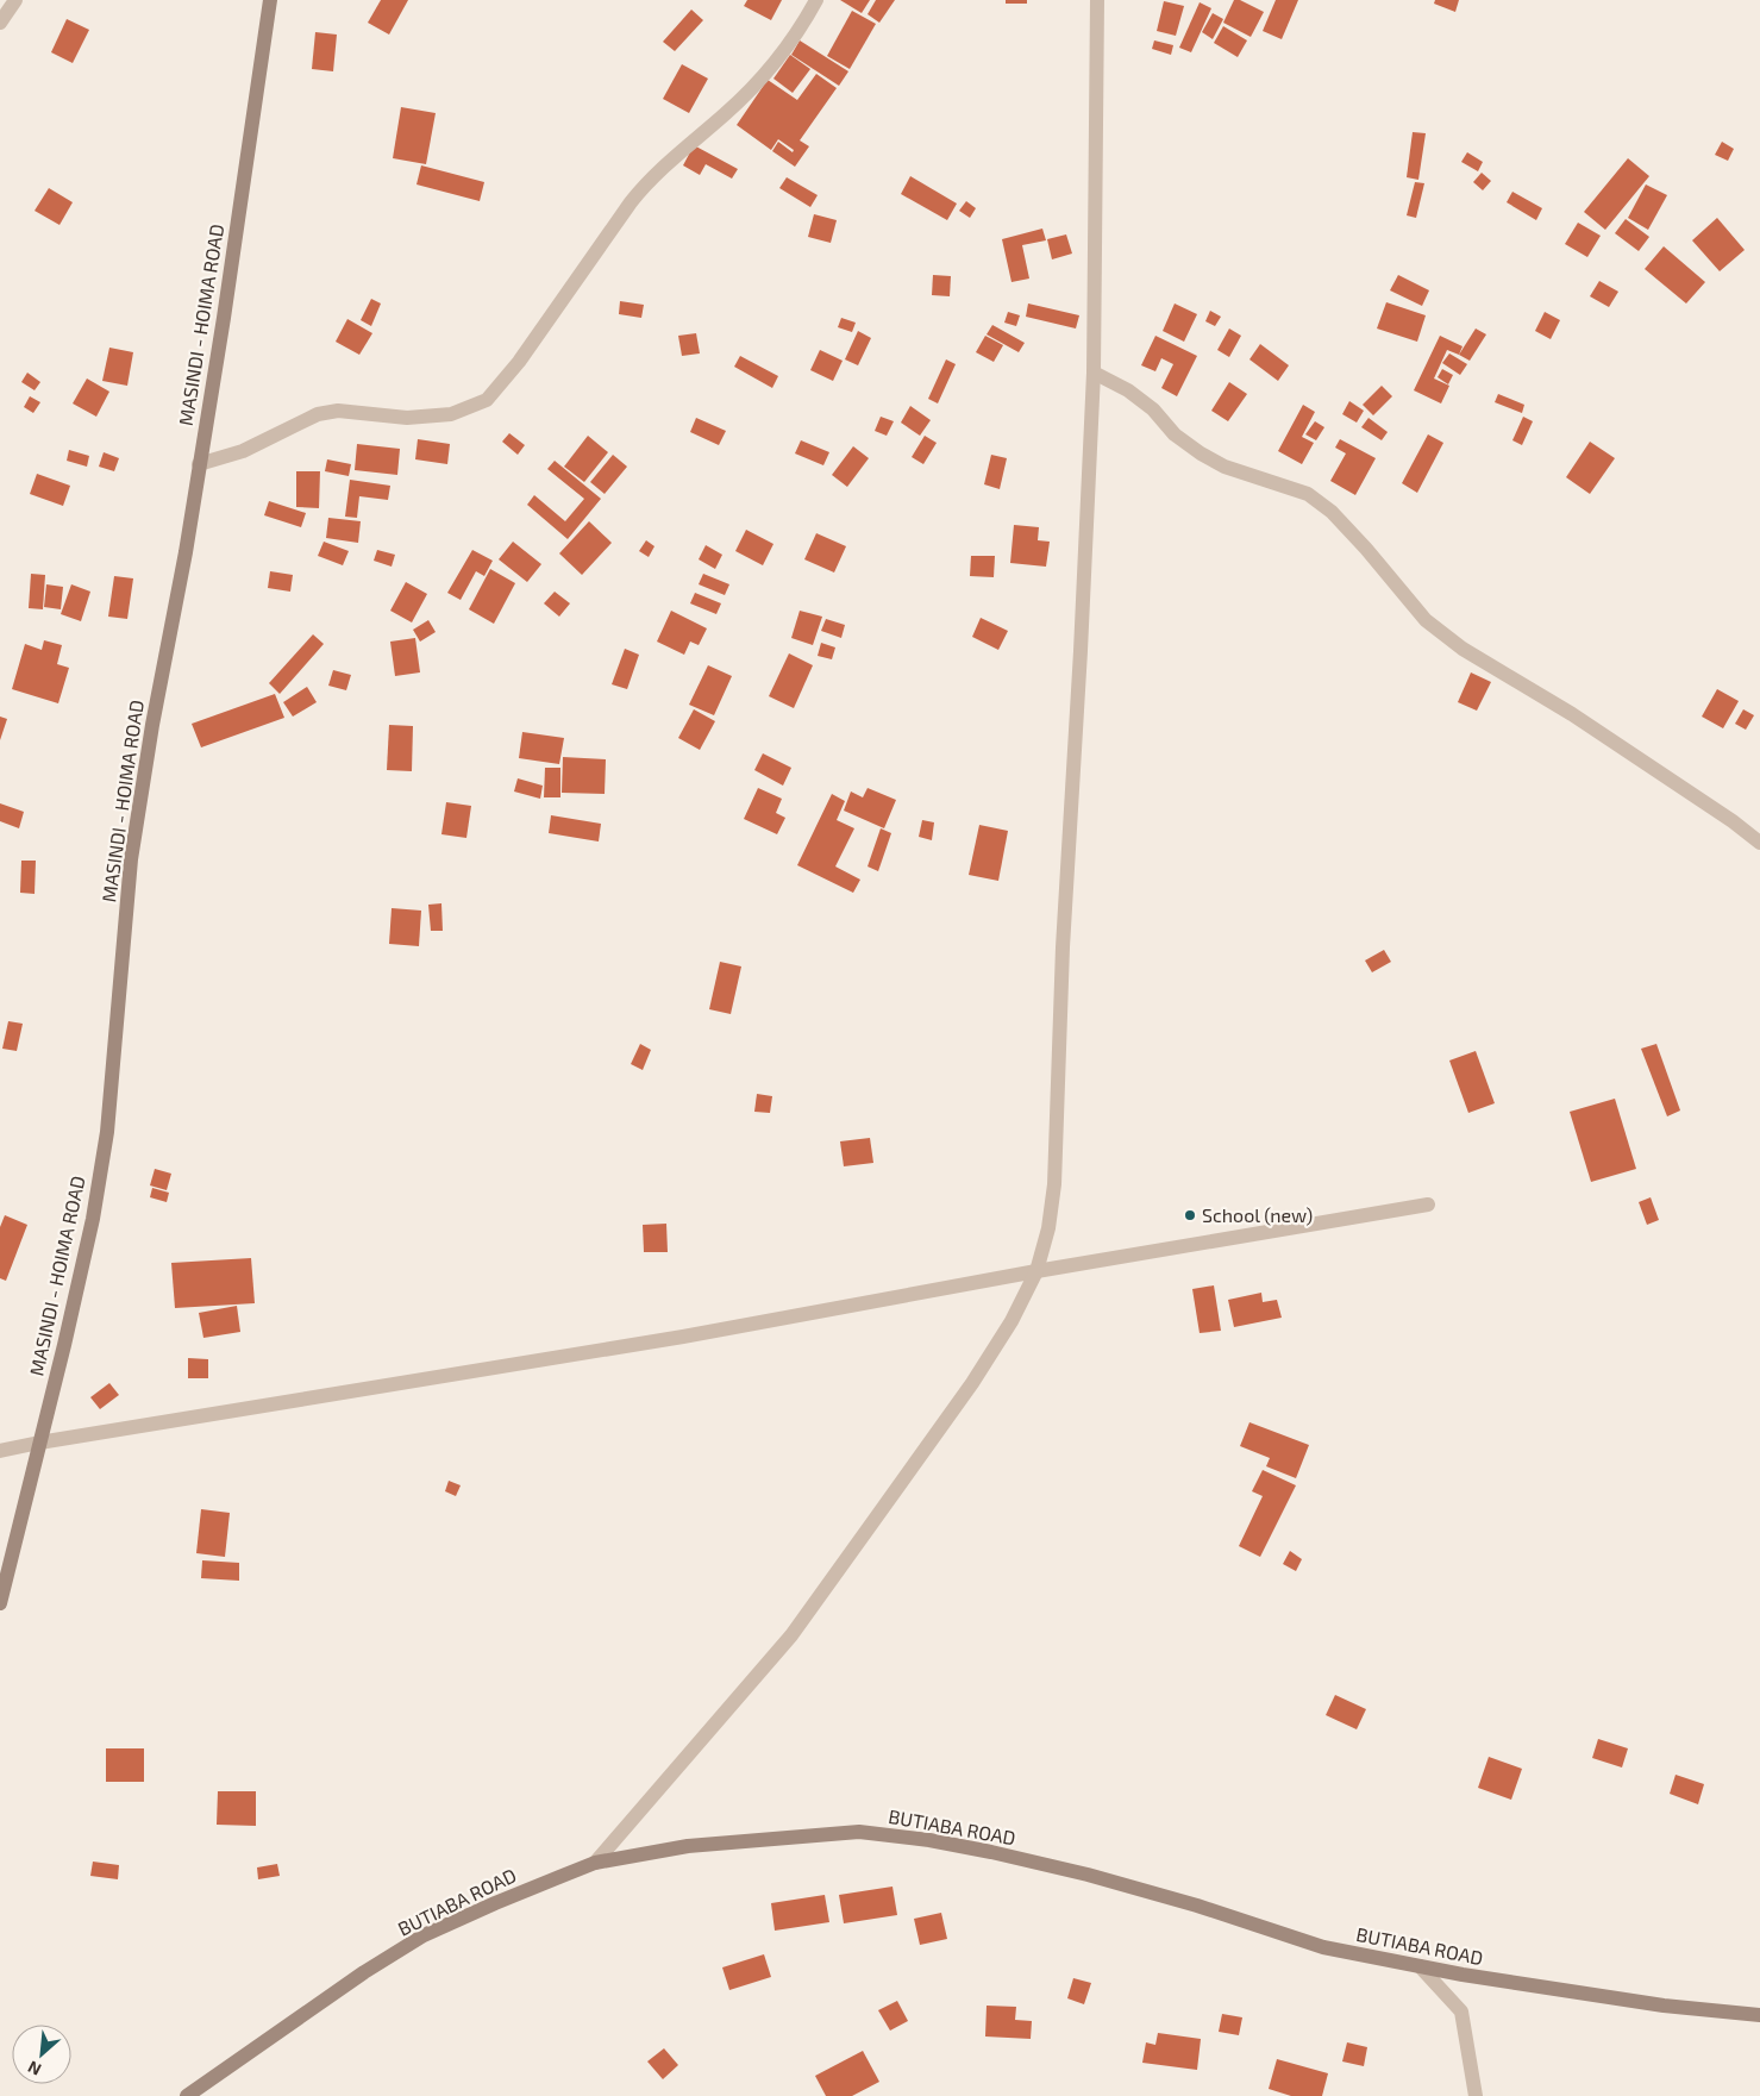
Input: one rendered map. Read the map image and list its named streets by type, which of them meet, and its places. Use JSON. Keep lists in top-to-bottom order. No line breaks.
{"streets":{"main road":["MASINDI - HOIMA ROAD","BUTIABA ROAD"]},"places":["School (new)"],"north":"bottom left"}
